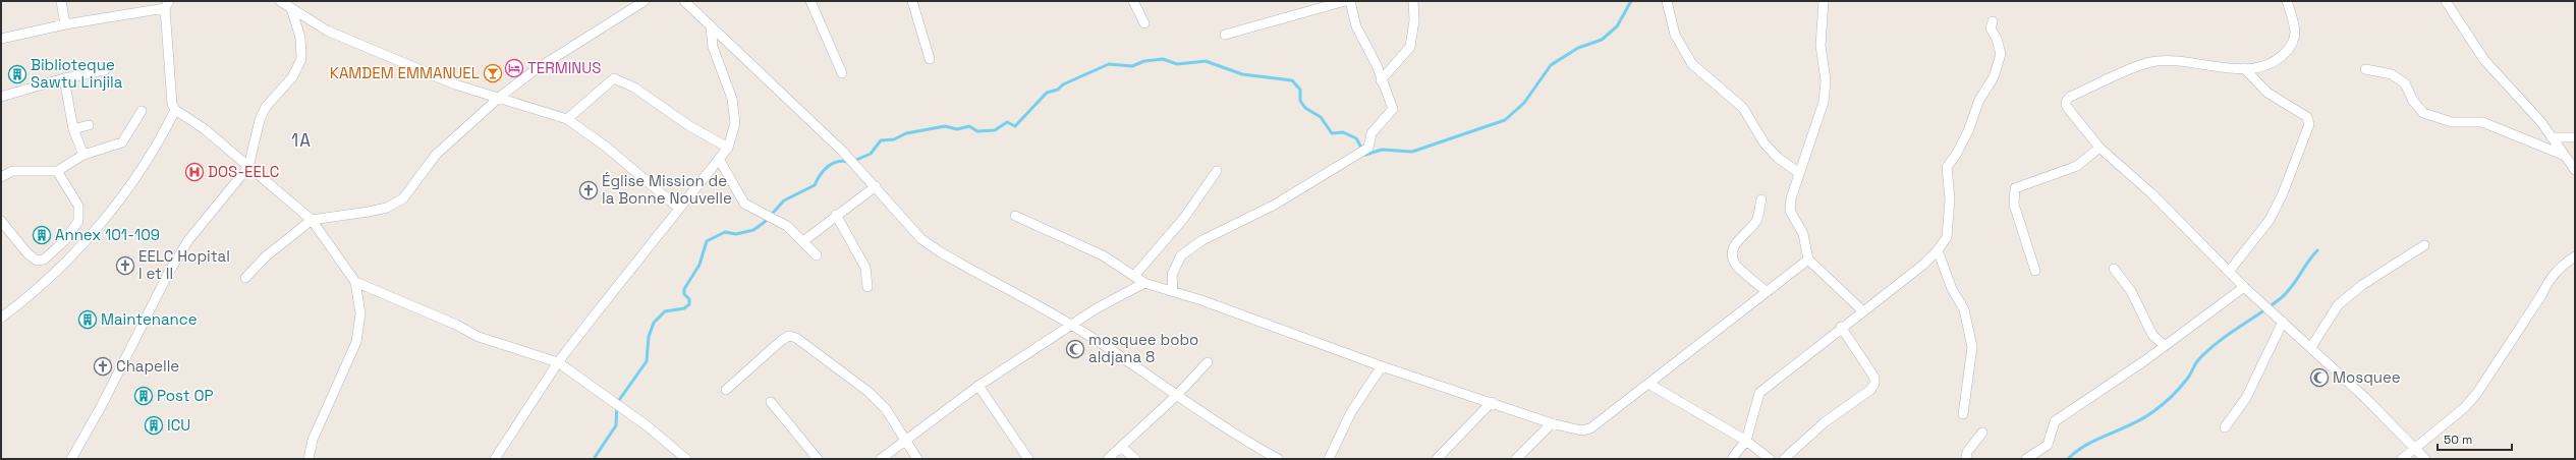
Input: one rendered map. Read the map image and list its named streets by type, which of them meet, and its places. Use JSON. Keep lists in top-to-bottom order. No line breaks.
{"districts":["1A"],"places":{"hotel":["TERMINUS"],"bar":["KAMDEM EMMANUEL"],"building":["Biblioteque Sawtu Linjila","Annex 101-109","Maintenance","Post OP","ICU"],"hospital":["DOS-EELC"],"church":["Église Mission de la Bonne Nouvelle","EELC Hopital I et II","Chapelle"],"mosque":["mosquee bobo aldjana 8","Mosquee"]},"scale_bar":"50 m"}
